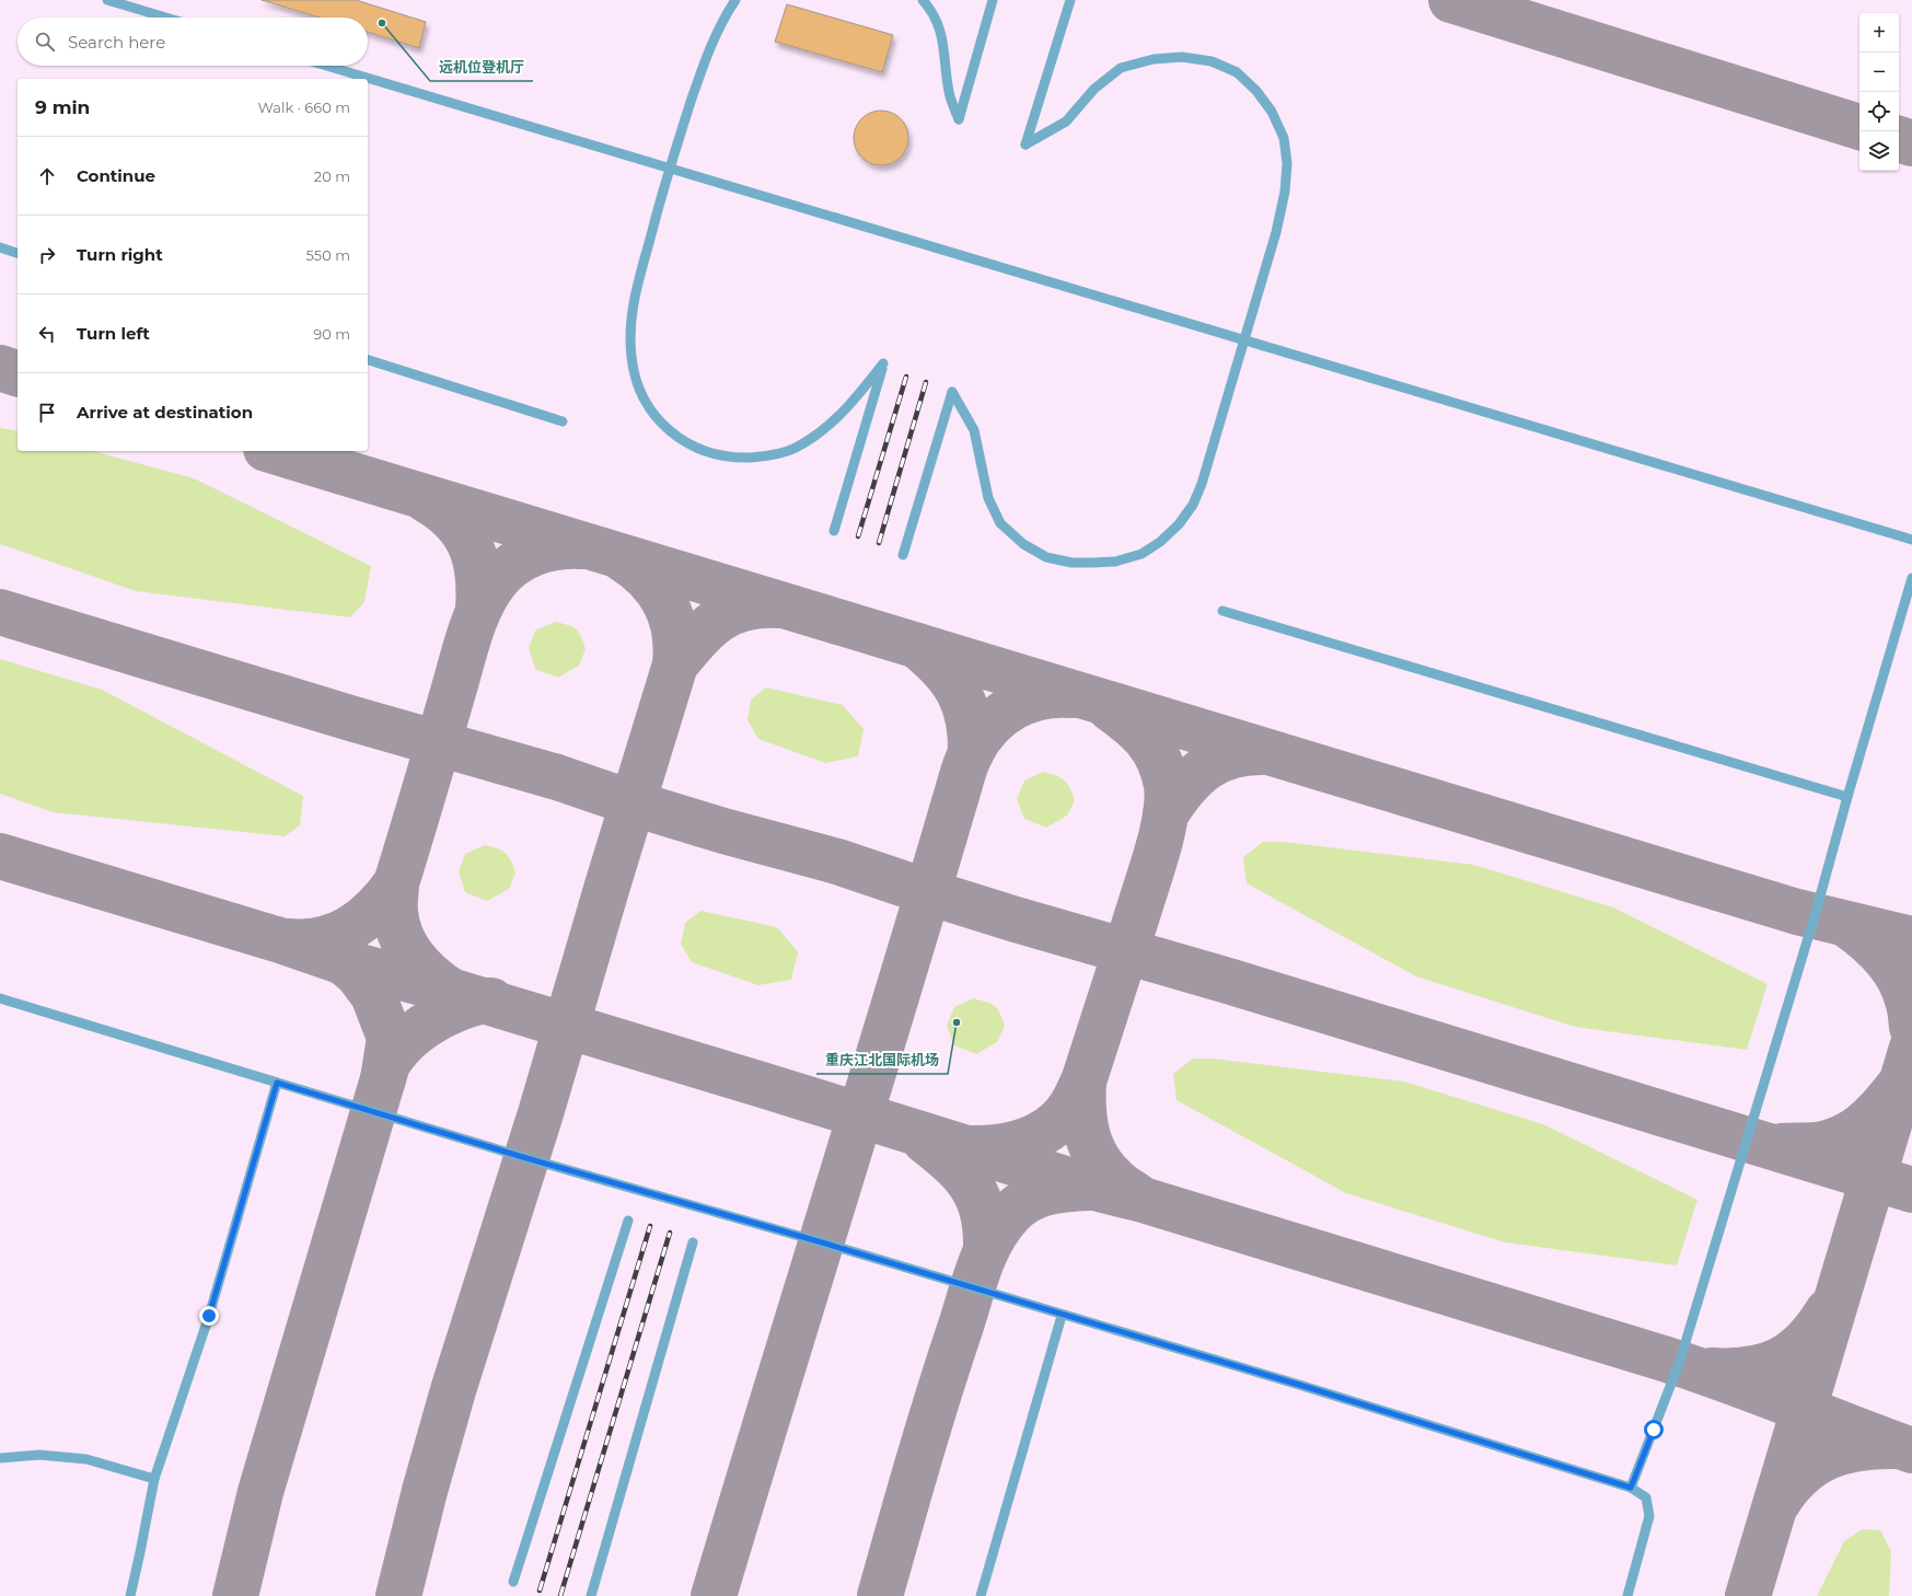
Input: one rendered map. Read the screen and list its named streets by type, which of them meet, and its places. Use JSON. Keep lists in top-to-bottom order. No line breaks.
{"places":["远机位登机厅","重庆江北国际机场"],"page":{"map_buttons":["+","−"],"search":"Search here","heading":["9 min","Walk · 660 m"],"list":[["Continue","20 m"],["Turn right","550 m"],["Turn left","90 m"],"Arrive at destination"]}}
